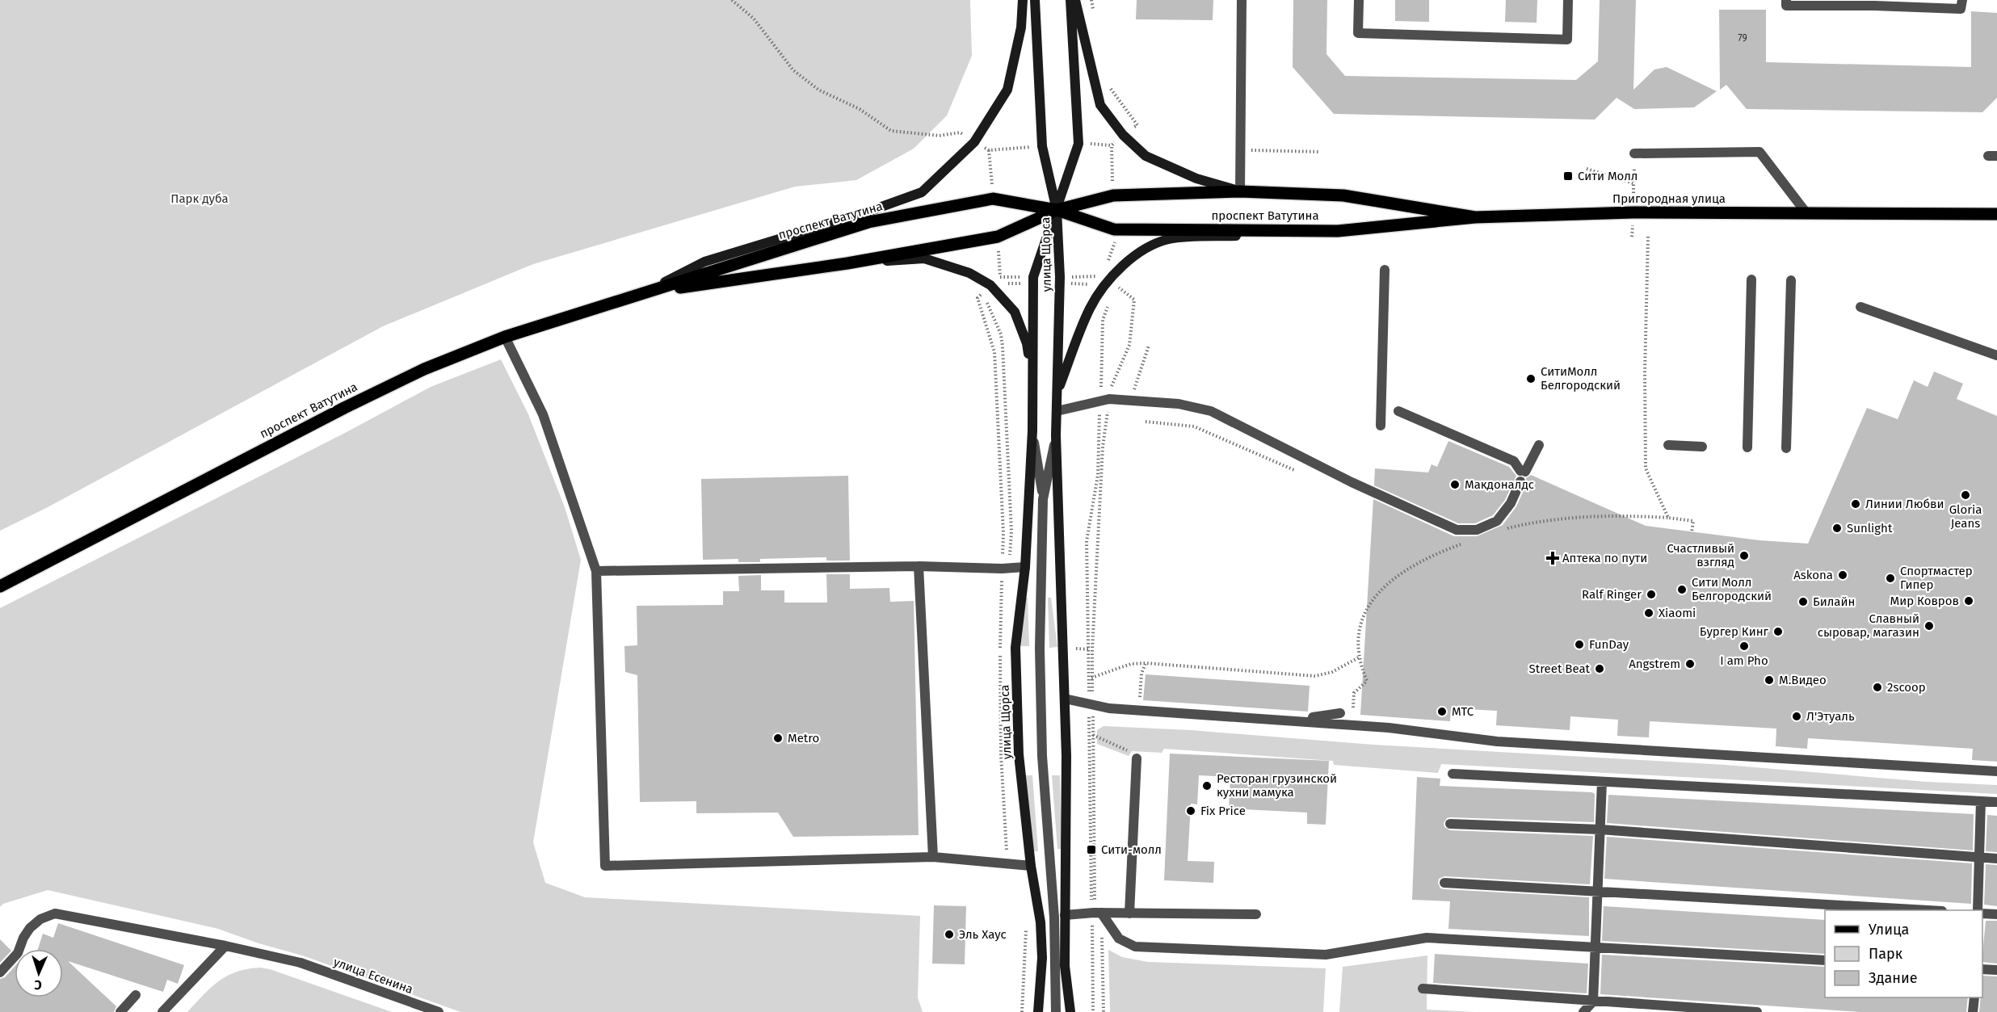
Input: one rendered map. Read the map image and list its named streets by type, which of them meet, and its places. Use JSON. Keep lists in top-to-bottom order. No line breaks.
{"streets":{"main road":["Пригородная улица","проспект Ватутина","улица Щорса"],"street":["улица Есенина"]},"crossings":[["Пригородная улица","проспект Ватутина"],["проспект Ватутина","улица Щорса"]],"parks":["Парк дуба"],"places":{"transit":["Сити Молл","Сити-молл"],"other":["СитиМолл Белгородский","Макдоналдс","Gloria Jeans","Линии Любви","Sunlight","Счастливый взгляд","Askona","Спортмастер Гипер","Сити Молл Белгородский","Ralf Ringer","Мир Ковров","Билайн","Xiaomi","Славный сыровар, магазин","Бургер Кинг","FunDay","I am Pho","Angstrem","Street Beat","М.Видео","2scoop","МТС","Л'Этуаль","Metro","Ресторан грузинской кухни мамука","Fix Price","Эль Хаус"],"health":["Аптека по пути"]},"house_numbers":["79"],"legend":["Улица","Парк","Здание"],"north":"bottom"}
